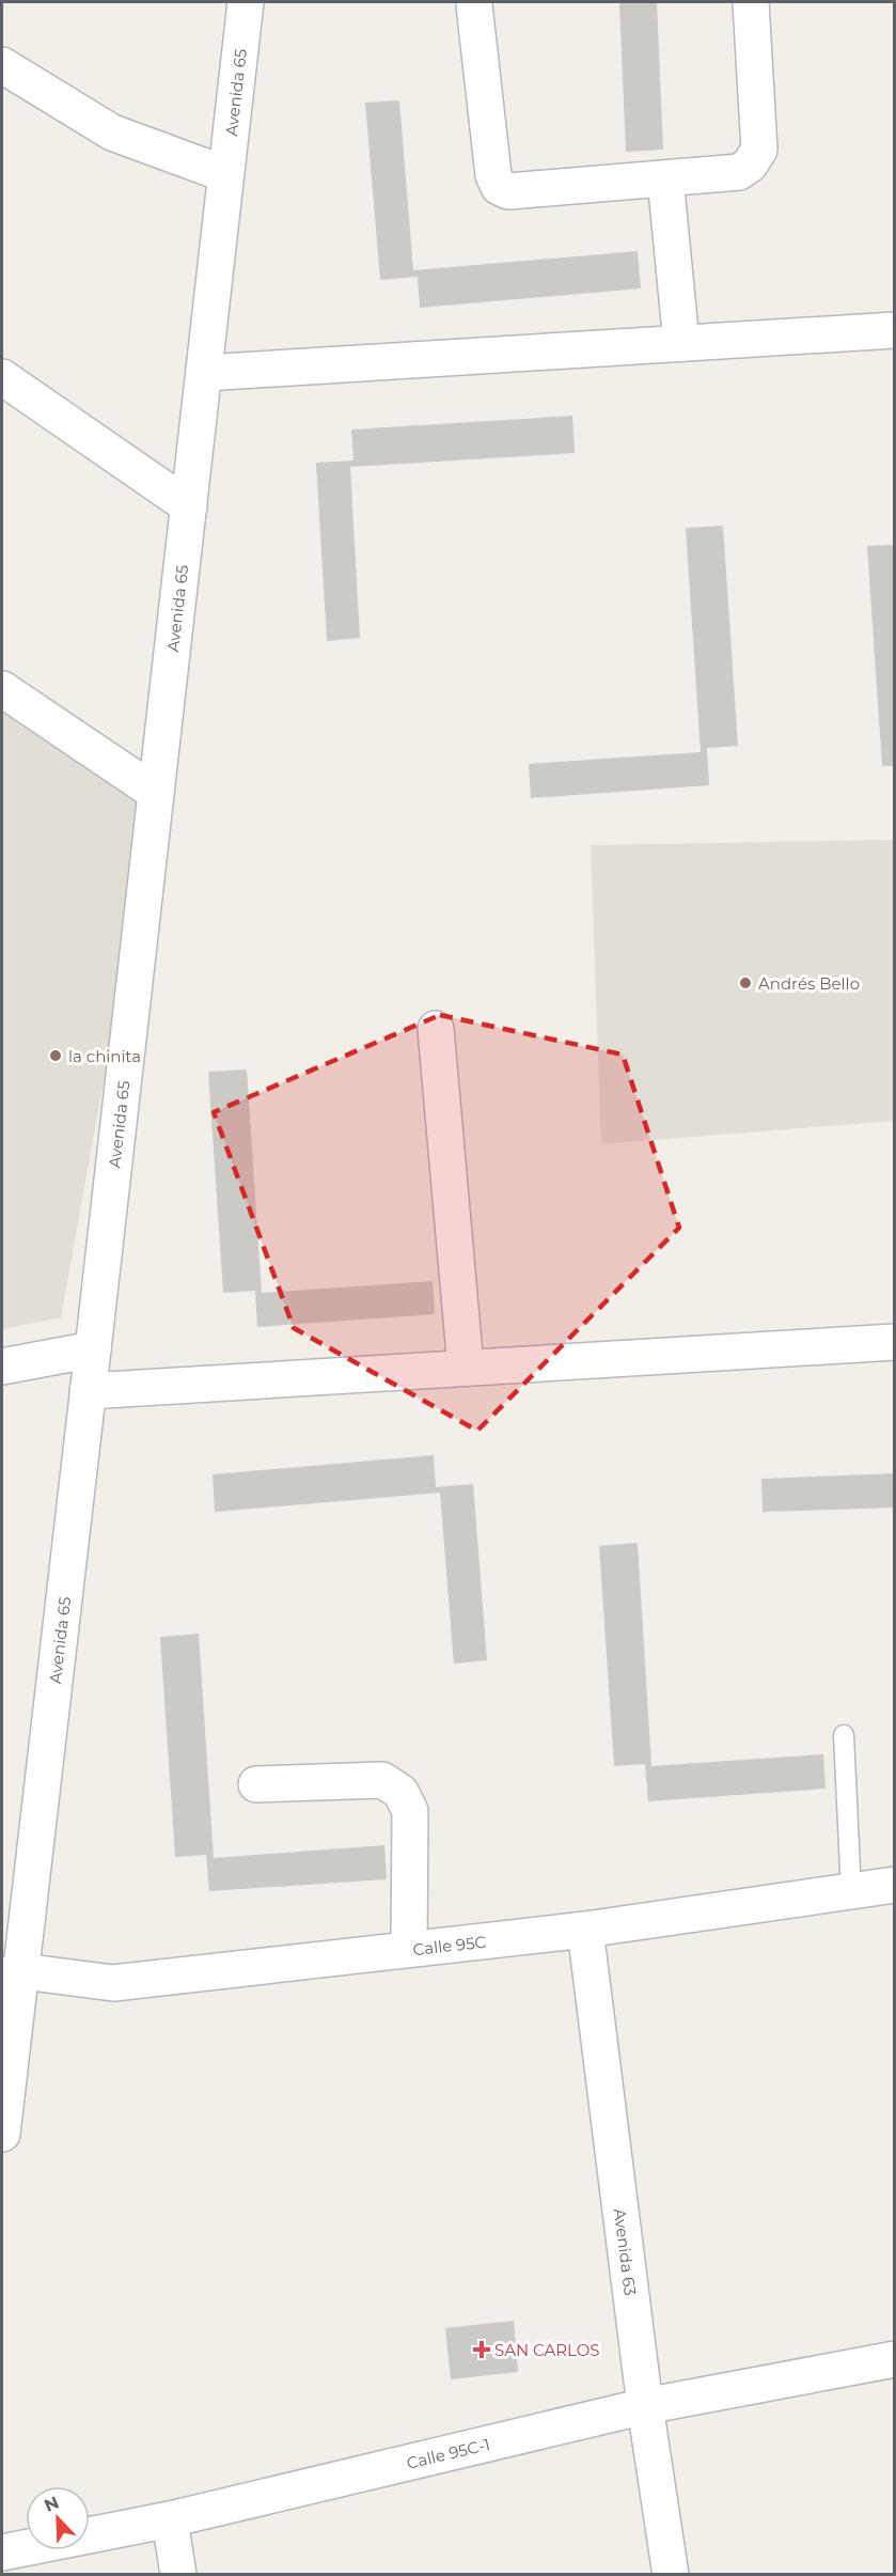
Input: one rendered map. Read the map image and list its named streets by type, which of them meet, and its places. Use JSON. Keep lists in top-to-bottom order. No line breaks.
{"streets":{"street":["Avenida 65","Calle 95C","Avenida 63","Calle 95C-1"]},"crossings":[["Avenida 65","Calle 95C"],["Calle 95C","Avenida 63"],["Avenida 63","Calle 95C-1"]],"places":{"other":["Andrés Bello","la chinita"],"health":["SAN CARLOS"]},"north":"top left"}
